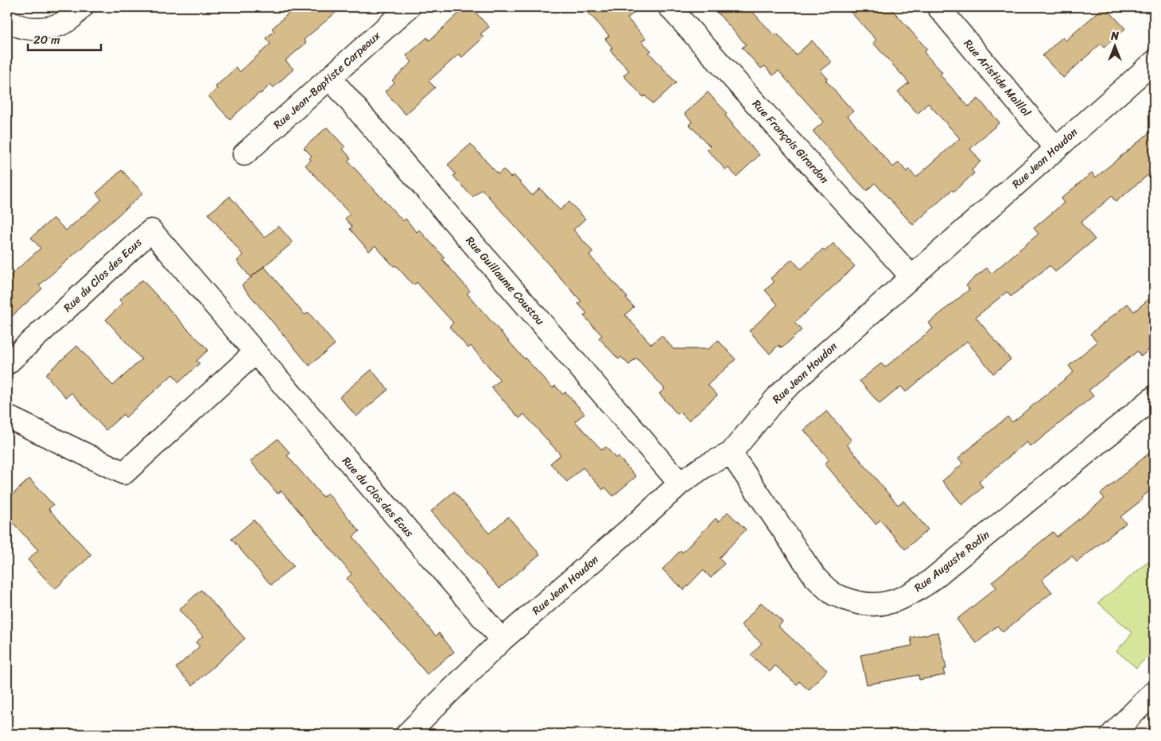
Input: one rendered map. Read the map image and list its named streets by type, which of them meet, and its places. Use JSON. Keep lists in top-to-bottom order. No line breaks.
{"streets":{"street":["Rue Aristide Maillol","Rue Jean-Baptiste Carpeaux","Rue François Girardon","Rue Jean Houdon","Rue du Clos des Ecus","Rue Guillaume Coustou","Rue Auguste Rodin"]},"crossings":[["Rue Aristide Maillol","Rue Jean Houdon"],["Rue Jean-Baptiste Carpeaux","Rue Guillaume Coustou"],["Rue François Girardon","Rue Jean Houdon"],["Rue Jean Houdon","Rue du Clos des Ecus"],["Rue Jean Houdon","Rue Guillaume Coustou"],["Rue Jean Houdon","Rue Auguste Rodin"]],"scale_bar":"20 m","north":"top"}
